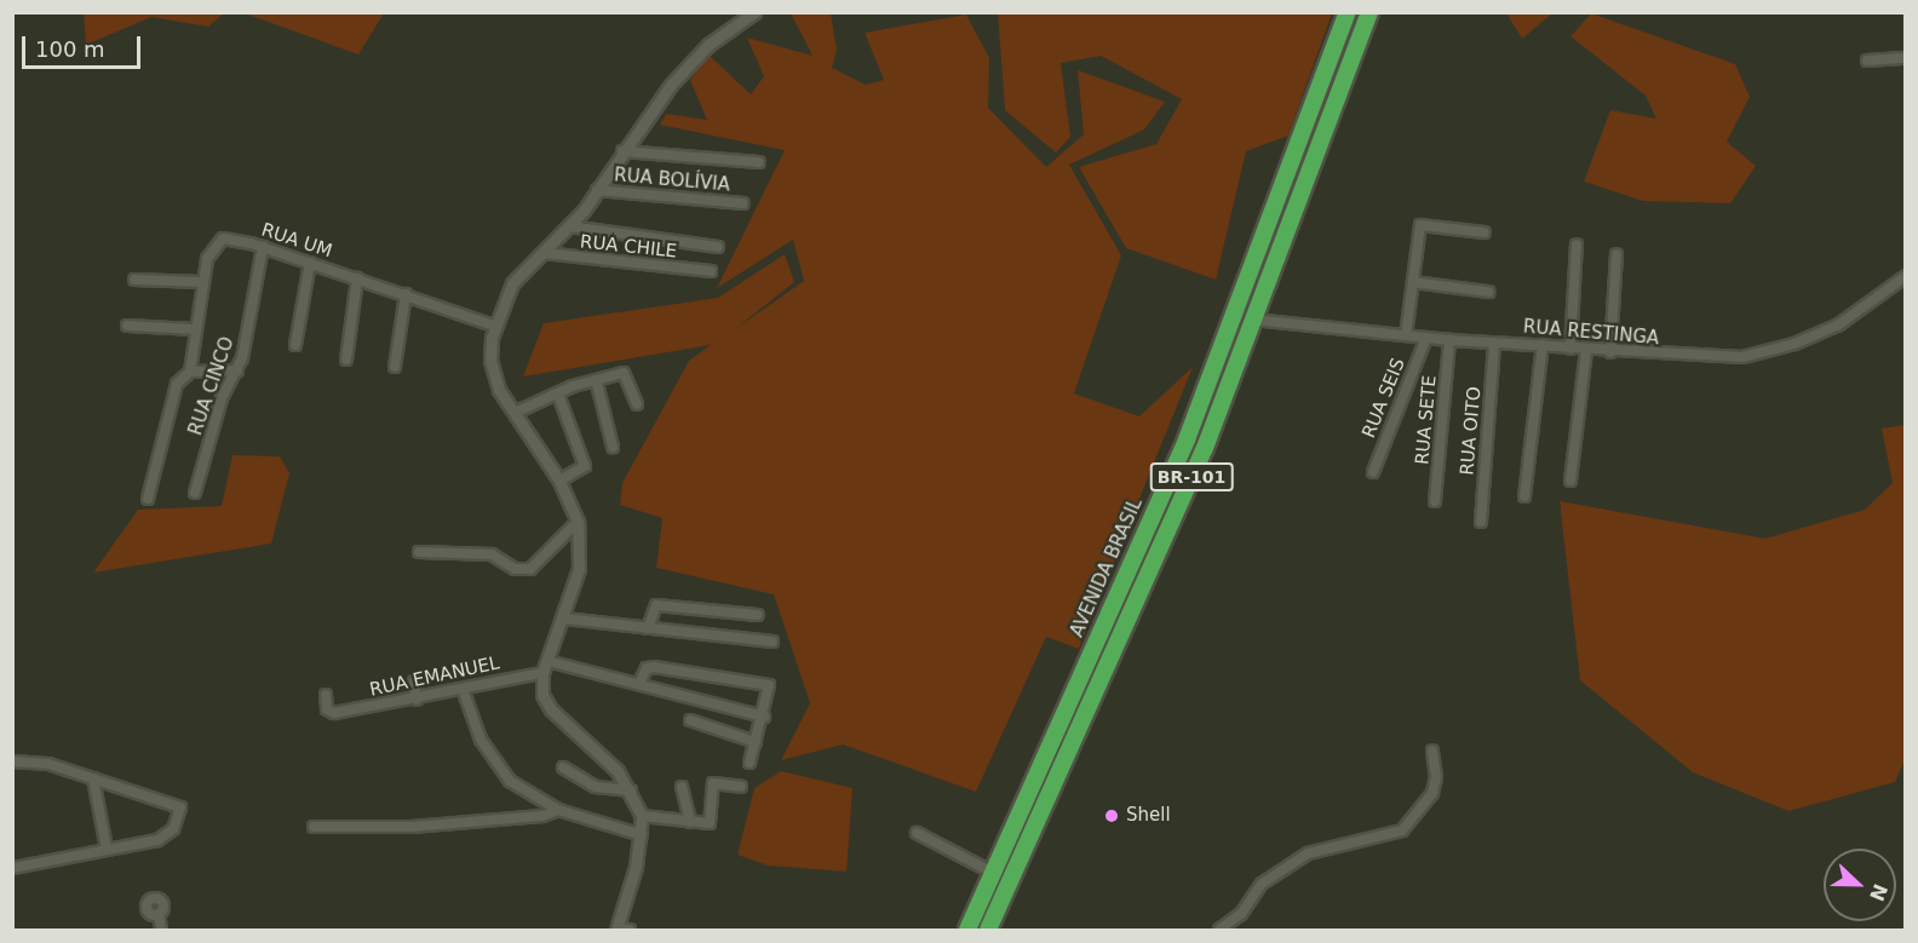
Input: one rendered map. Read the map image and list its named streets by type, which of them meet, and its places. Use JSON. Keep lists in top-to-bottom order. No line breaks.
{"streets":{"highway":["BR-101","AVENIDA BRASIL"],"street":["RUA BOLÍVIA","RUA UM","RUA CHILE","RUA RESTINGA","RUA CINCO","RUA SEIS","RUA SETE","RUA OITO","RUA EMANUEL"]},"crossings":[["RUA UM","RUA CINCO"],["RUA RESTINGA","RUA SEIS"],["RUA RESTINGA","RUA SETE"],["RUA RESTINGA","RUA OITO"],["RUA RESTINGA","BR-101"]],"places":["Shell"],"scale_bar":"100 m","north":"right"}
